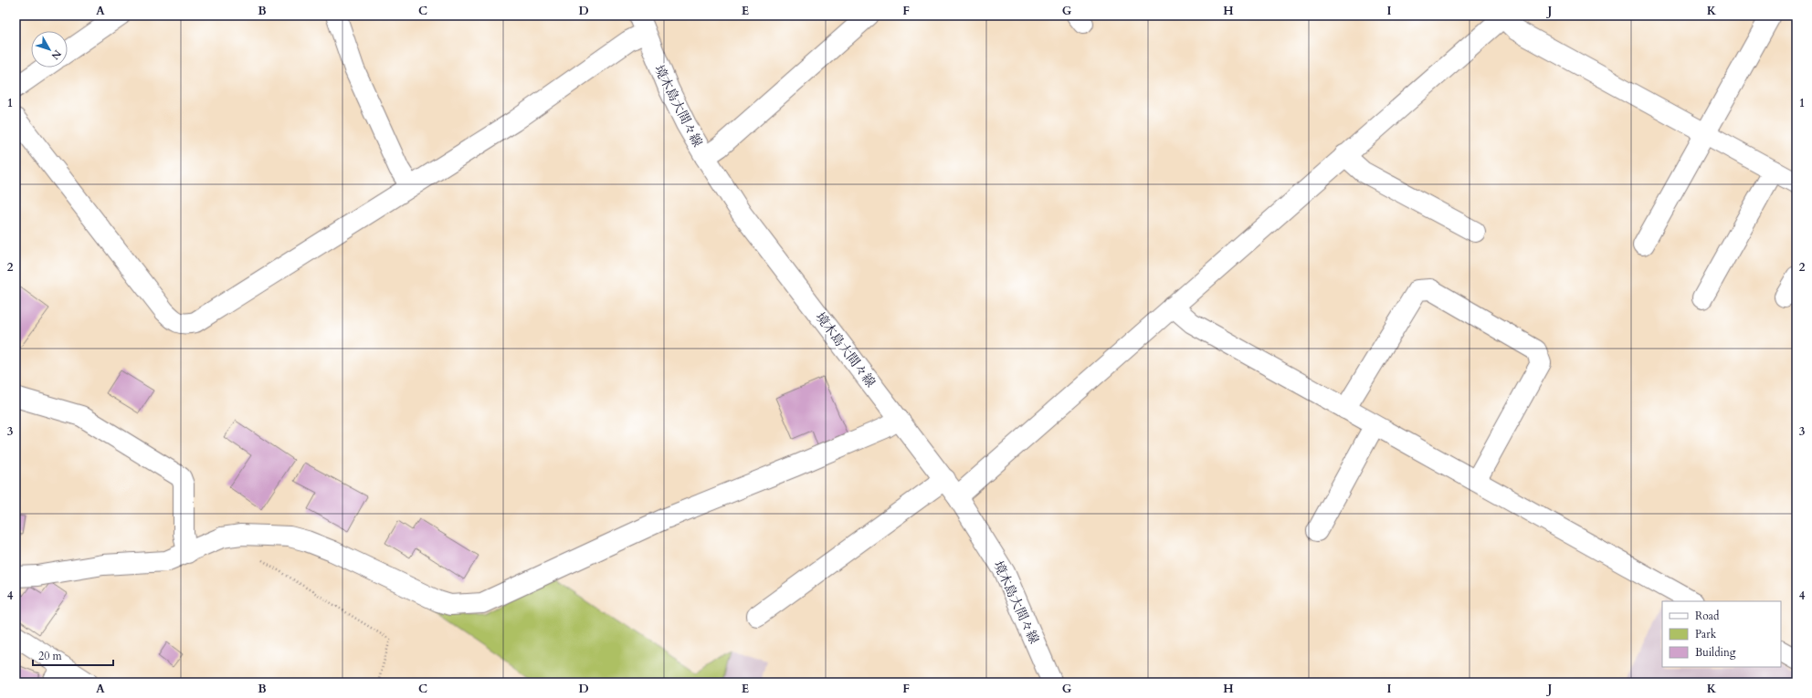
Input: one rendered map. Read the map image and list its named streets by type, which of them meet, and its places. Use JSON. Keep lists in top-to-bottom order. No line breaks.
{"streets":{"street":["境木島大間々線"]},"legend":["Road","Park","Building"],"scale_bar":"20 m","north":"bottom right","grid":{"columns":["A","B","C","D","E","F","G","H","I","J","K"],"rows":["1","2","3","4"]}}
